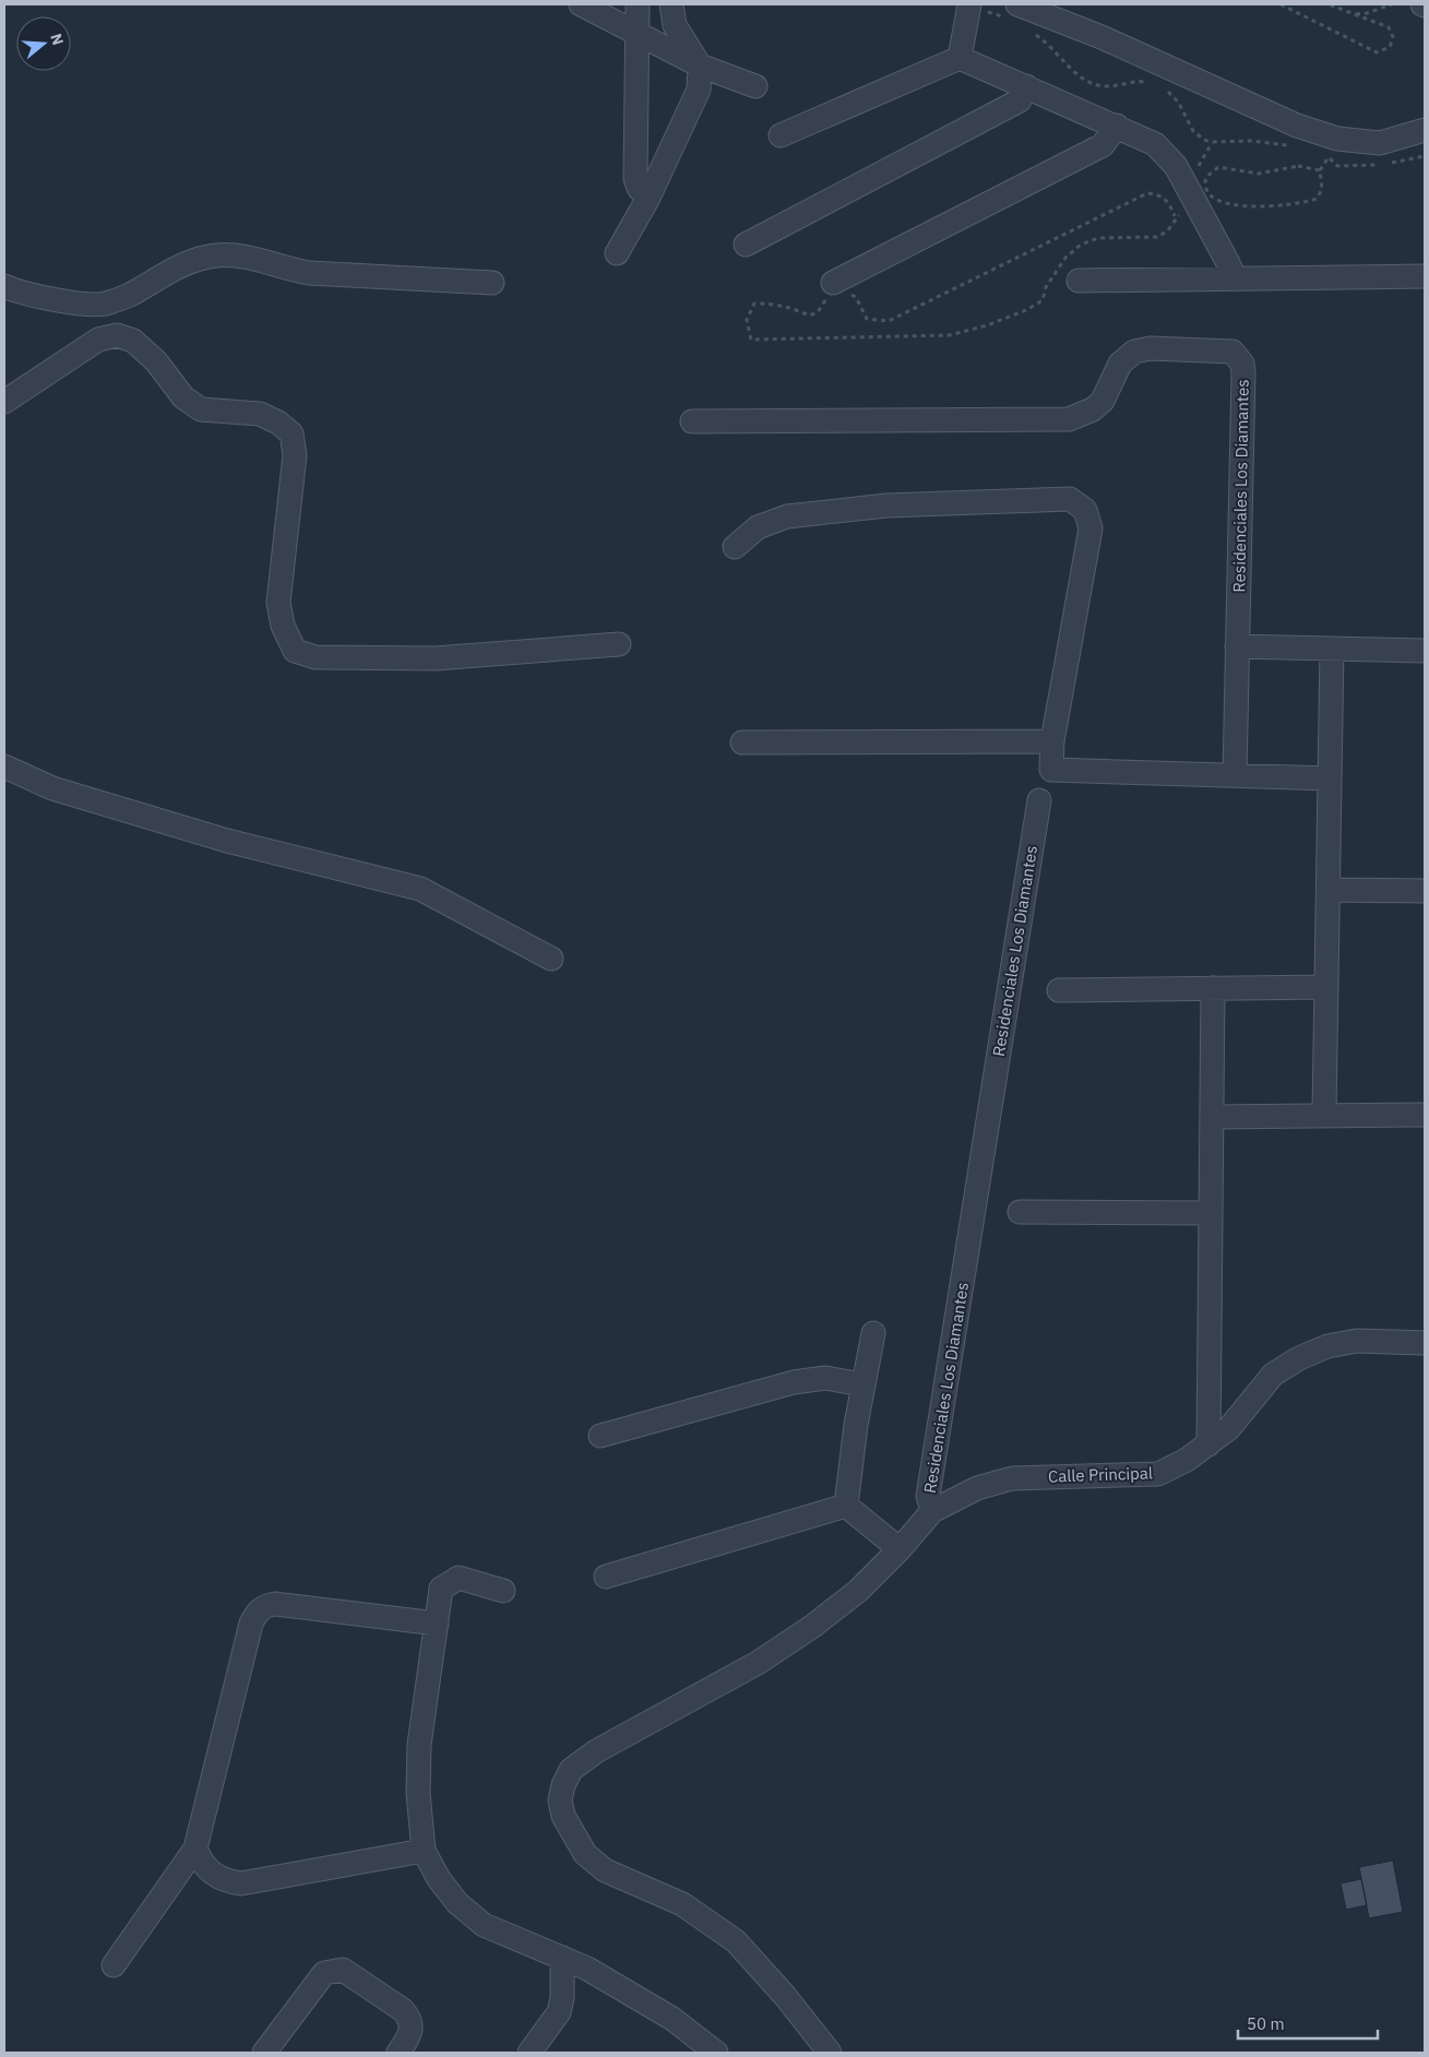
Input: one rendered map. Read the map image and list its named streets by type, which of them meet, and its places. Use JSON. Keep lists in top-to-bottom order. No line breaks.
{"streets":{"street":["Residenciales Los Diamantes","Calle Principal"]},"crossings":[["Residenciales Los Diamantes","Calle Principal"]],"scale_bar":"50 m","north":"right"}
